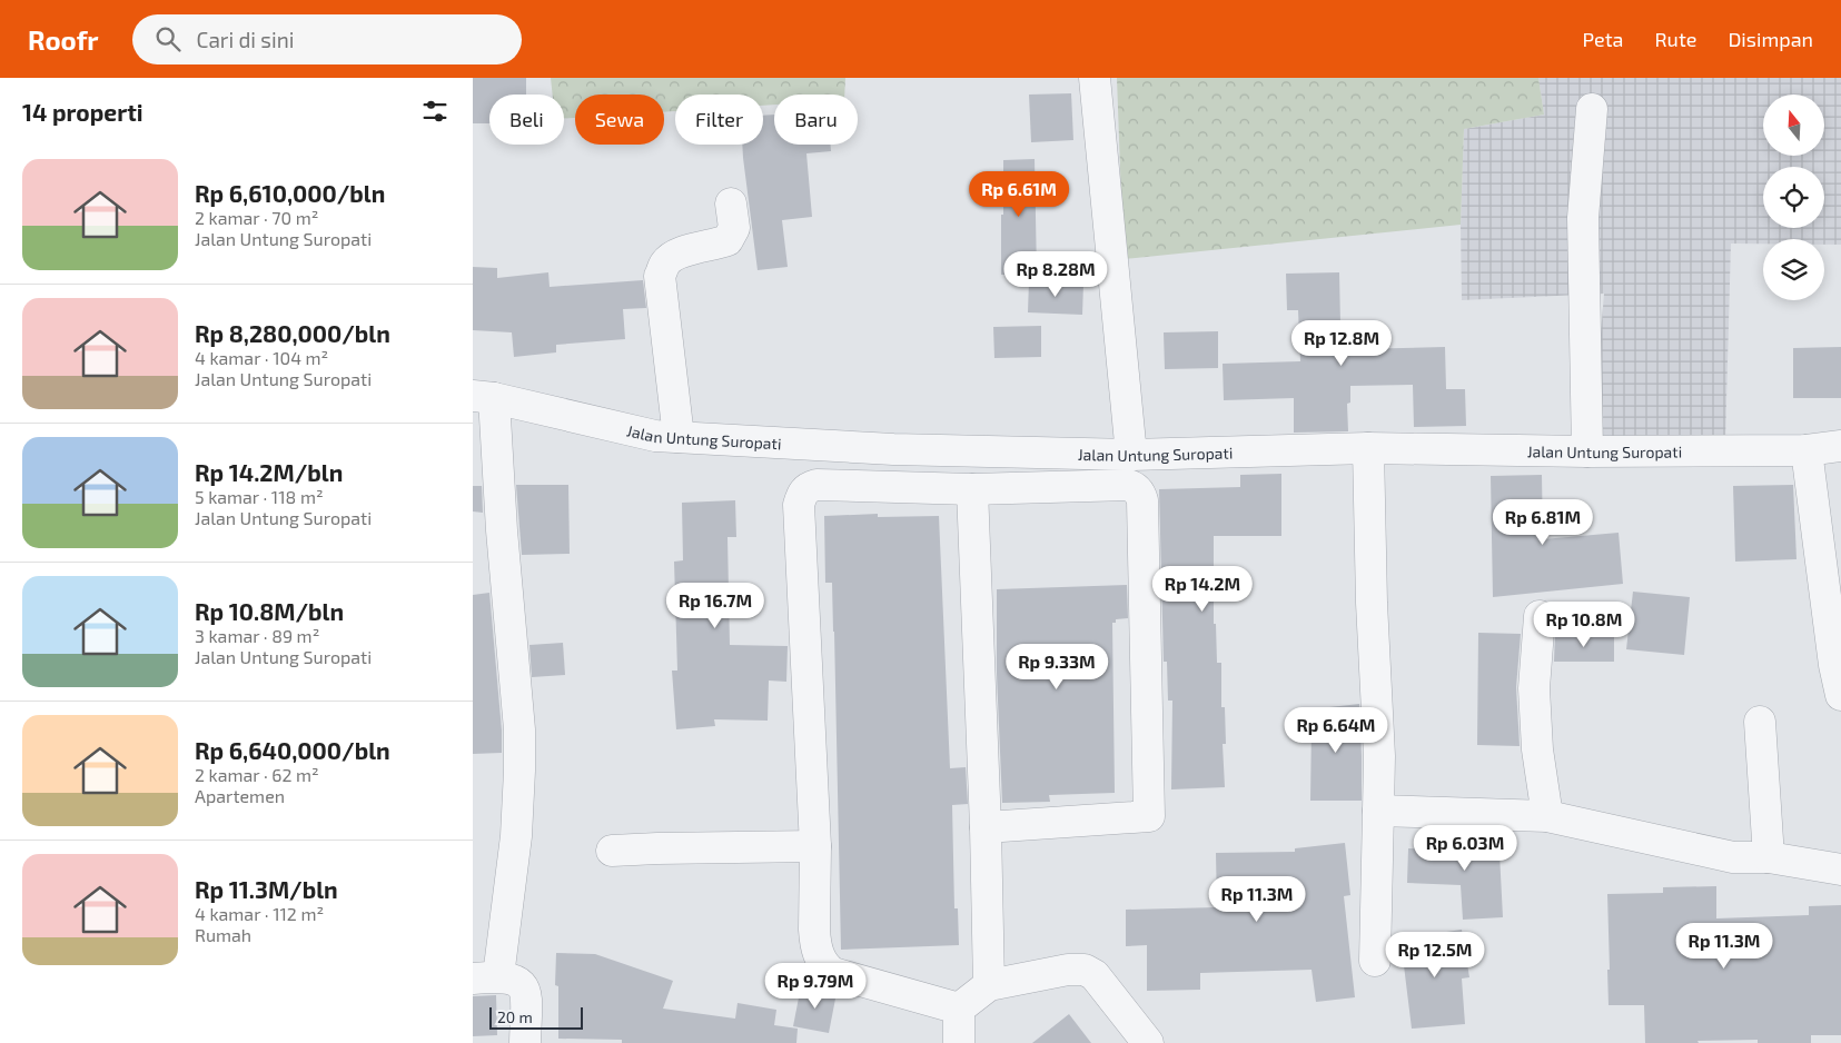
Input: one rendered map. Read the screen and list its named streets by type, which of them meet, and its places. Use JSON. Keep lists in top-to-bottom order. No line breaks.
{"streets":{"street":["Jalan Untung Suropati"]},"scale_bar":"20 m","north":"top","page":{"header":"Roofr","search":"Cari di sini","nav":["Peta","Rute","Disimpan"],"heading":"14 properti","chip":["Beli","Sewa","Filter","Baru"],"list":[{"name":"Rp 6,610,000/bln","note":"2 kamar · 70 m² · Jalan Untung Suropati"},{"name":"Rp 8,280,000/bln","note":"4 kamar · 104 m² · Jalan Untung Suropati"},{"name":"Rp 14.2M/bln","note":"5 kamar · 118 m² · Jalan Untung Suropati"},{"name":"Rp 10.8M/bln","note":"3 kamar · 89 m² · Jalan Untung Suropati"},{"name":"Rp 6,640,000/bln","note":"2 kamar · 62 m² · Apartemen"},{"name":"Rp 11.3M/bln","note":"4 kamar · 112 m² · Rumah"}],"price":["Rp 6.61M","Rp 8.28M","Rp 12.8M","Rp 6.81M","Rp 14.2M","Rp 16.7M","Rp 10.8M","Rp 9.33M","Rp 6.64M","Rp 6.03M","Rp 11.3M","Rp 11.3M","Rp 12.5M","Rp 9.79M"],"scale":"20 m"}}
